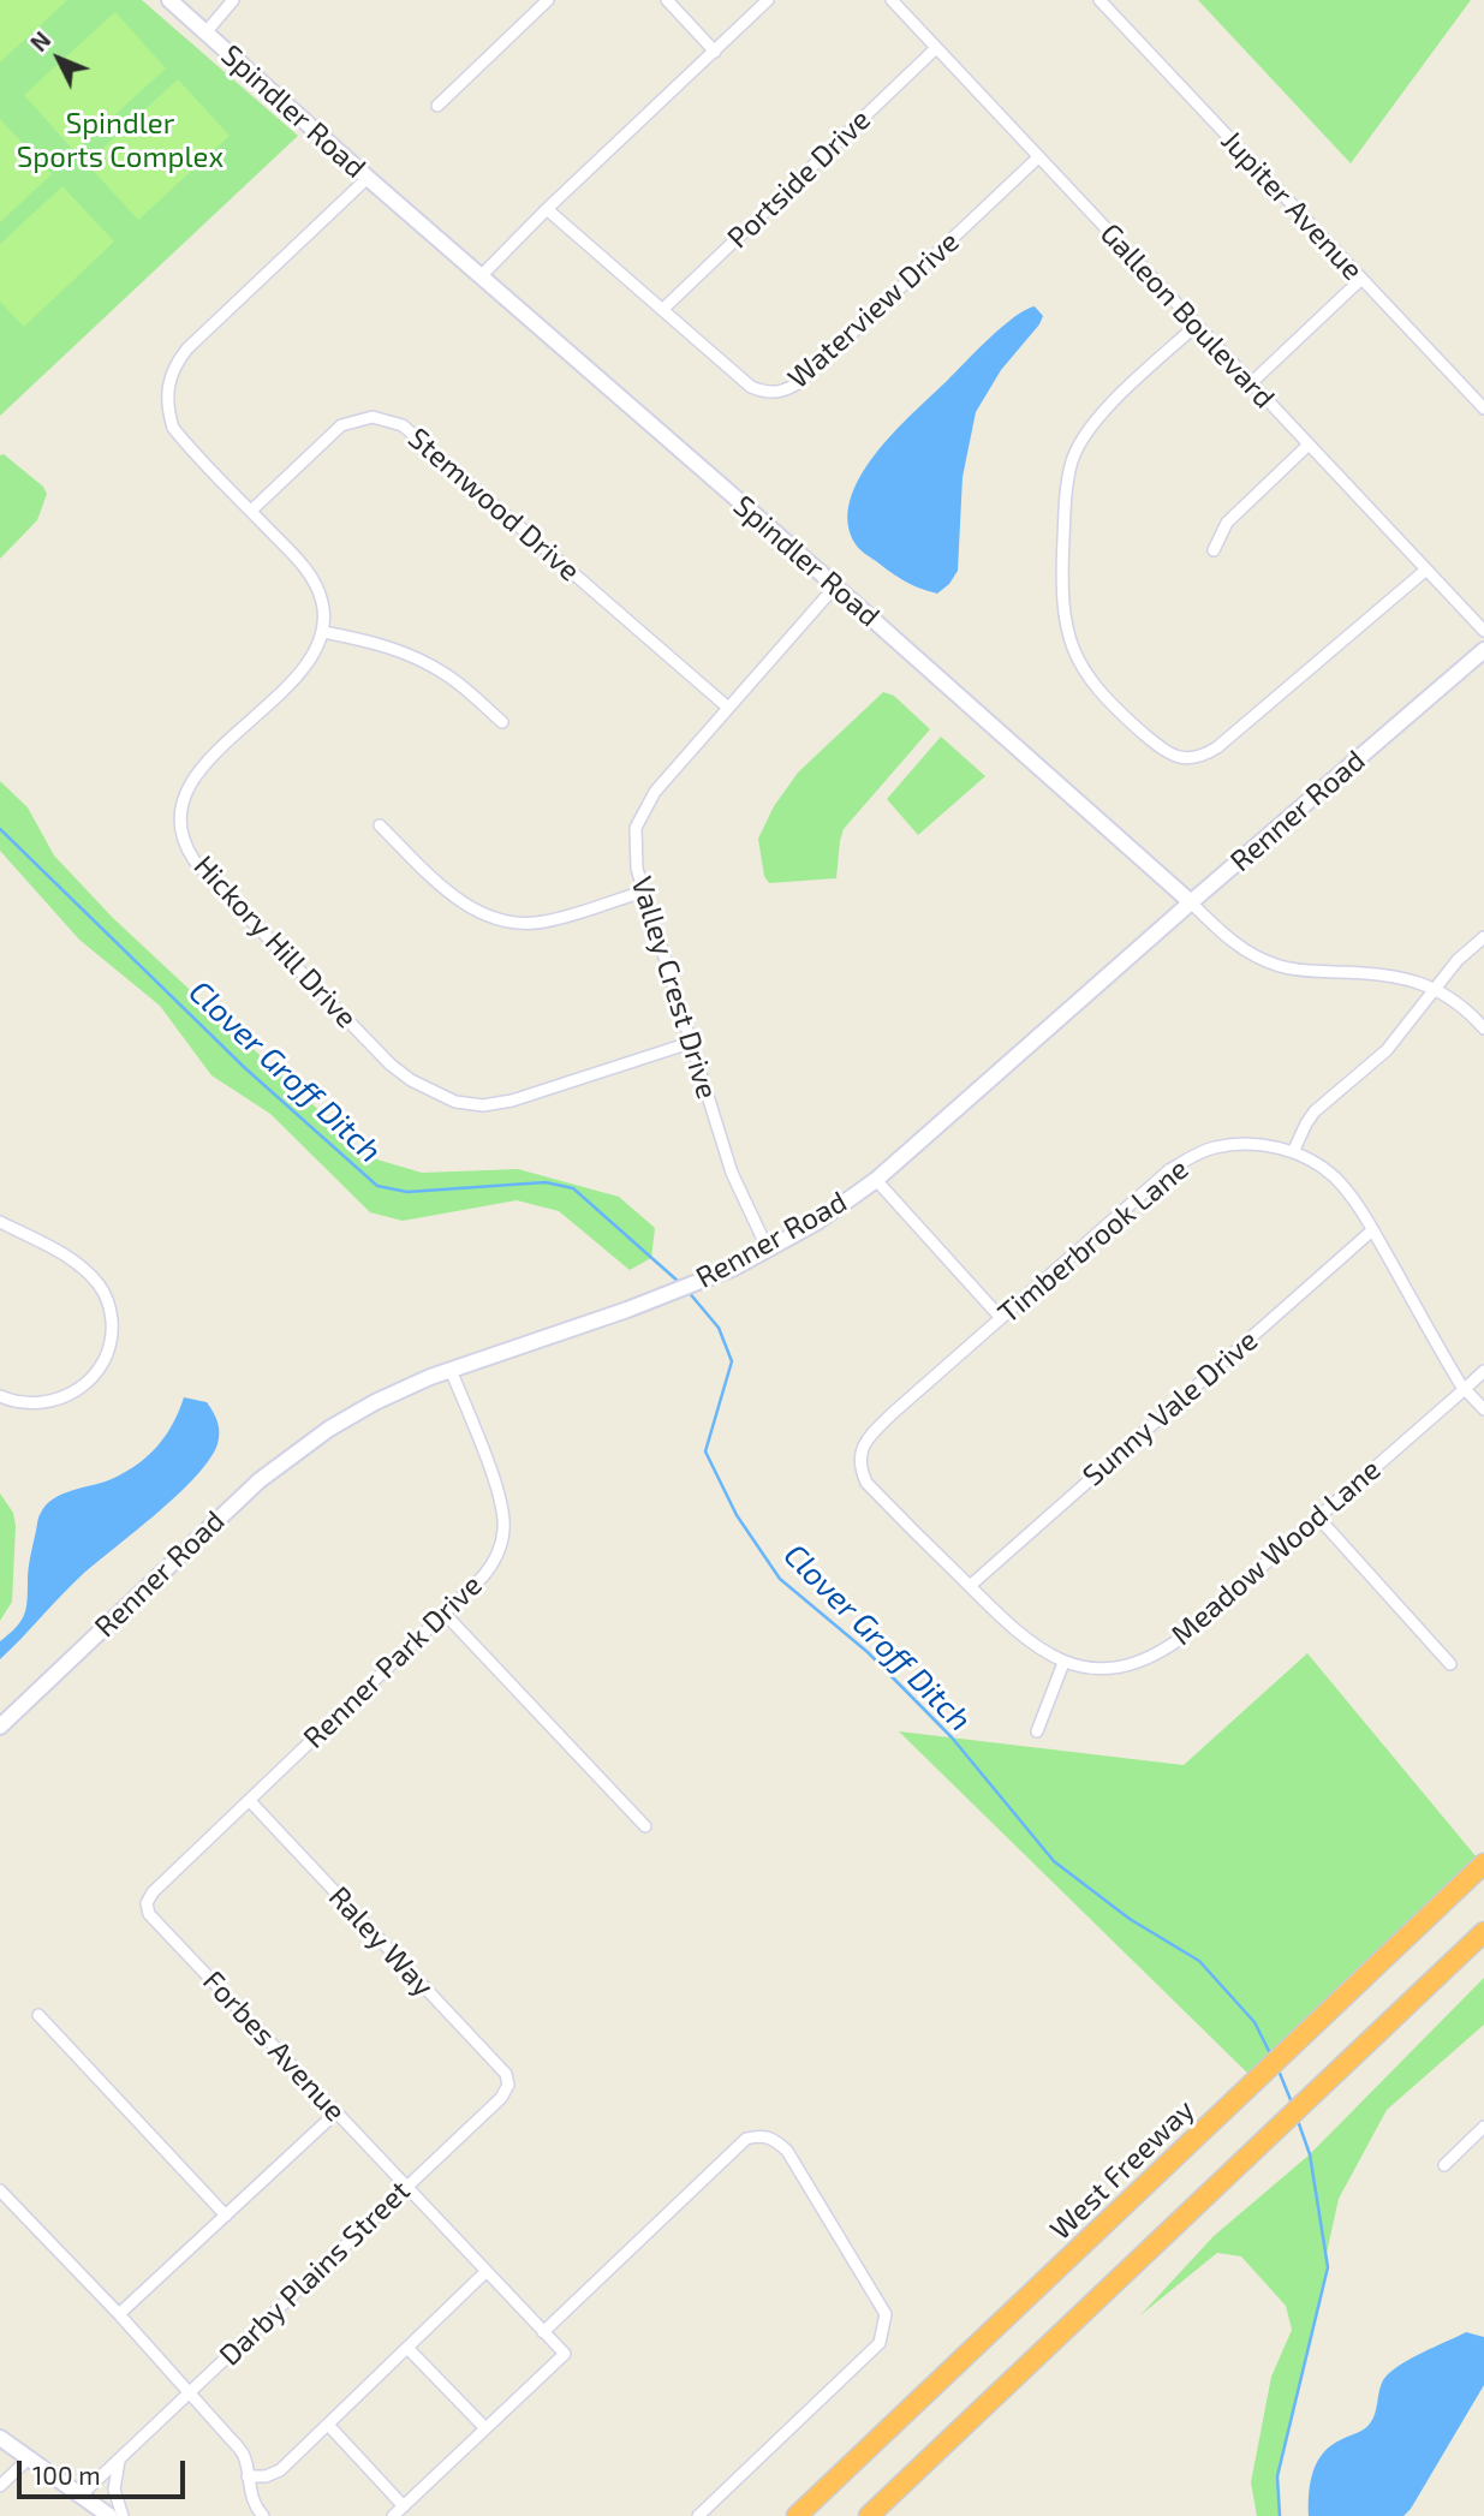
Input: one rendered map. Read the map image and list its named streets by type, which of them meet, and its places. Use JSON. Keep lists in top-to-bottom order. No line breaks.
{"streets":{"highway":["West Freeway"],"main road":["Spindler Road","Renner Road"],"street":["Portside Drive","Jupiter Avenue","Waterview Drive","Galleon Boulevard","Stemwood Drive","Hickory Hill Drive","Valley Crest Drive","Timberbrook Lane","Sunny Vale Drive","Meadow Wood Lane","Renner Park Drive","Raley Way","Forbes Avenue","Darby Plains Street"]},"crossings":[["Spindler Road","Renner Road"],["Spindler Road","Valley Crest Drive"],["Portside Drive","Waterview Drive"],["Portside Drive","Galleon Boulevard"],["Waterview Drive","Galleon Boulevard"],["Stemwood Drive","Valley Crest Drive"],["Renner Road","Valley Crest Drive"],["Renner Road","Renner Park Drive"],["Hickory Hill Drive","Valley Crest Drive"],["Timberbrook Lane","Sunny Vale Drive"],["Renner Park Drive","Raley Way"],["Renner Park Drive","Forbes Avenue"],["Raley Way","Darby Plains Street"],["Forbes Avenue","Darby Plains Street"]],"water":["Clover Groff Ditch"],"parks":["Spindler Sports Complex"],"scale_bar":"100 m","north":"top left"}
